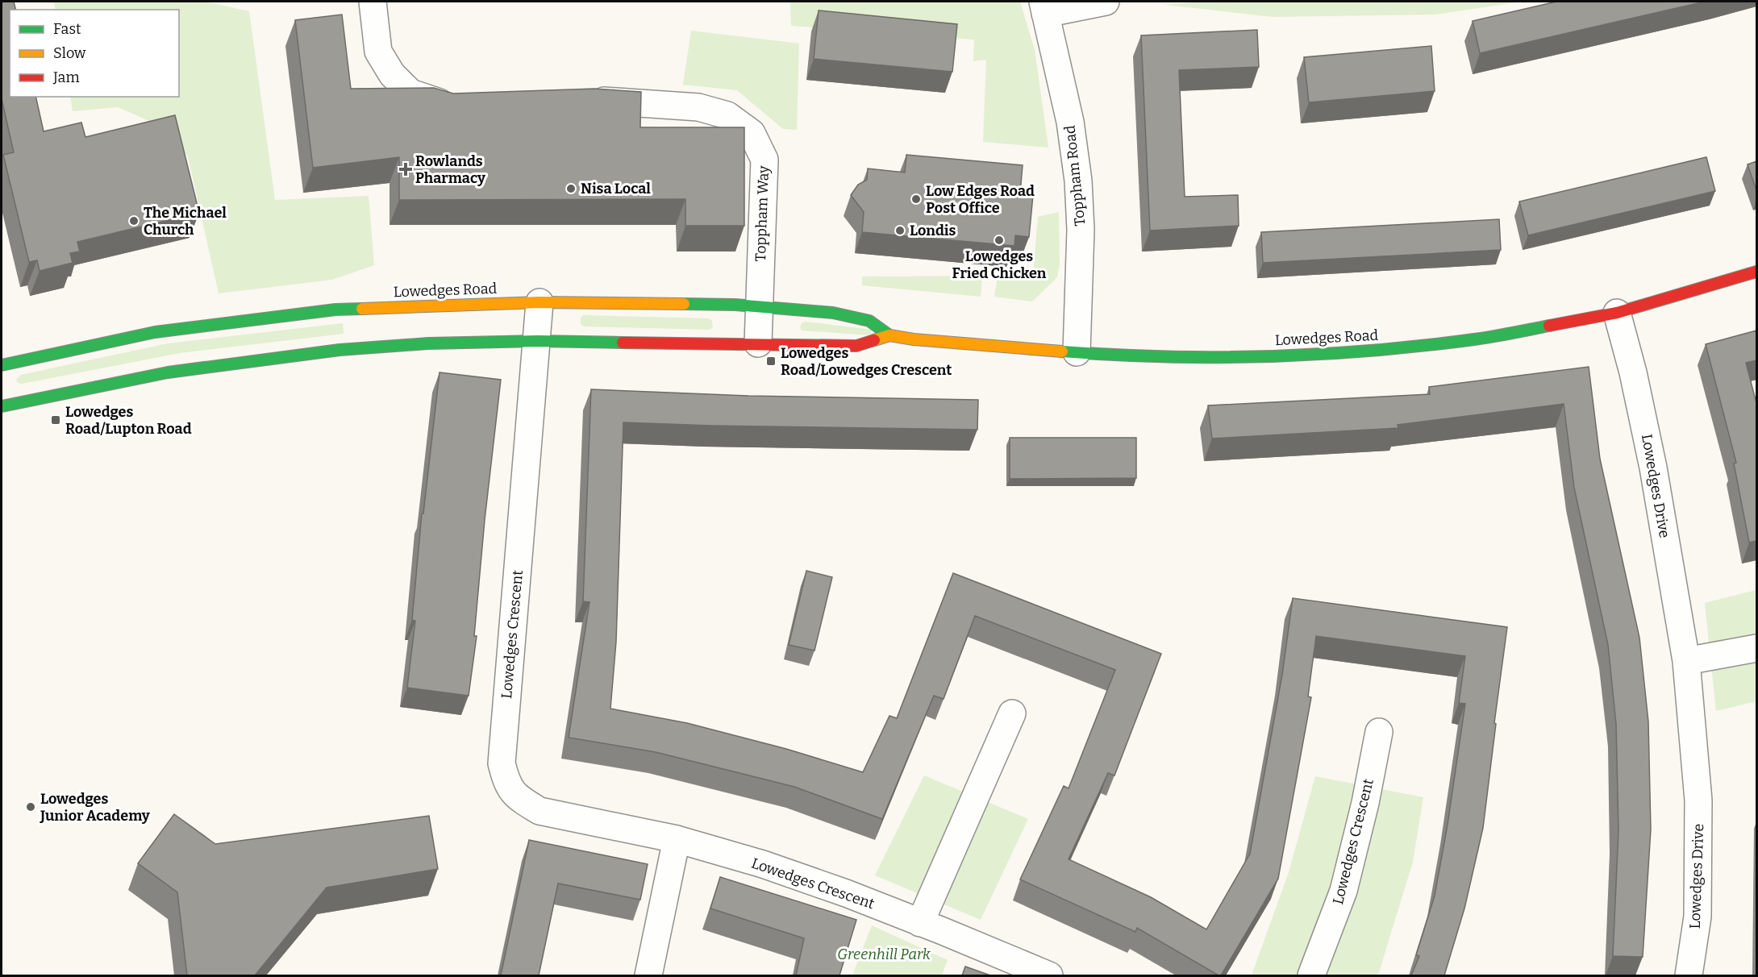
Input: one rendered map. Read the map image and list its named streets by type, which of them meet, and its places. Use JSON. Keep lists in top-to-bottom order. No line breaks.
{"streets":{"street":["Toppham Road","Toppham Way","Lowedges Road","Lowedges Drive","Lowedges Crescent"]},"crossings":[["Toppham Road","Lowedges Road"],["Toppham Way","Lowedges Road"],["Lowedges Road","Lowedges Drive"],["Lowedges Road","Lowedges Crescent"]],"parks":["Greenhill Park"],"places":{"health":["Rowlands Pharmacy"],"other":["Nisa Local","Low Edges Road Post Office","The Michael Church","Londis","Lowedges Fried Chicken","Lowedges Junior Academy"],"transit":["Lowedges Road/Lowedges Crescent","Lowedges Road/Lupton Road"]},"legend":["Fast","Slow","Jam"]}
